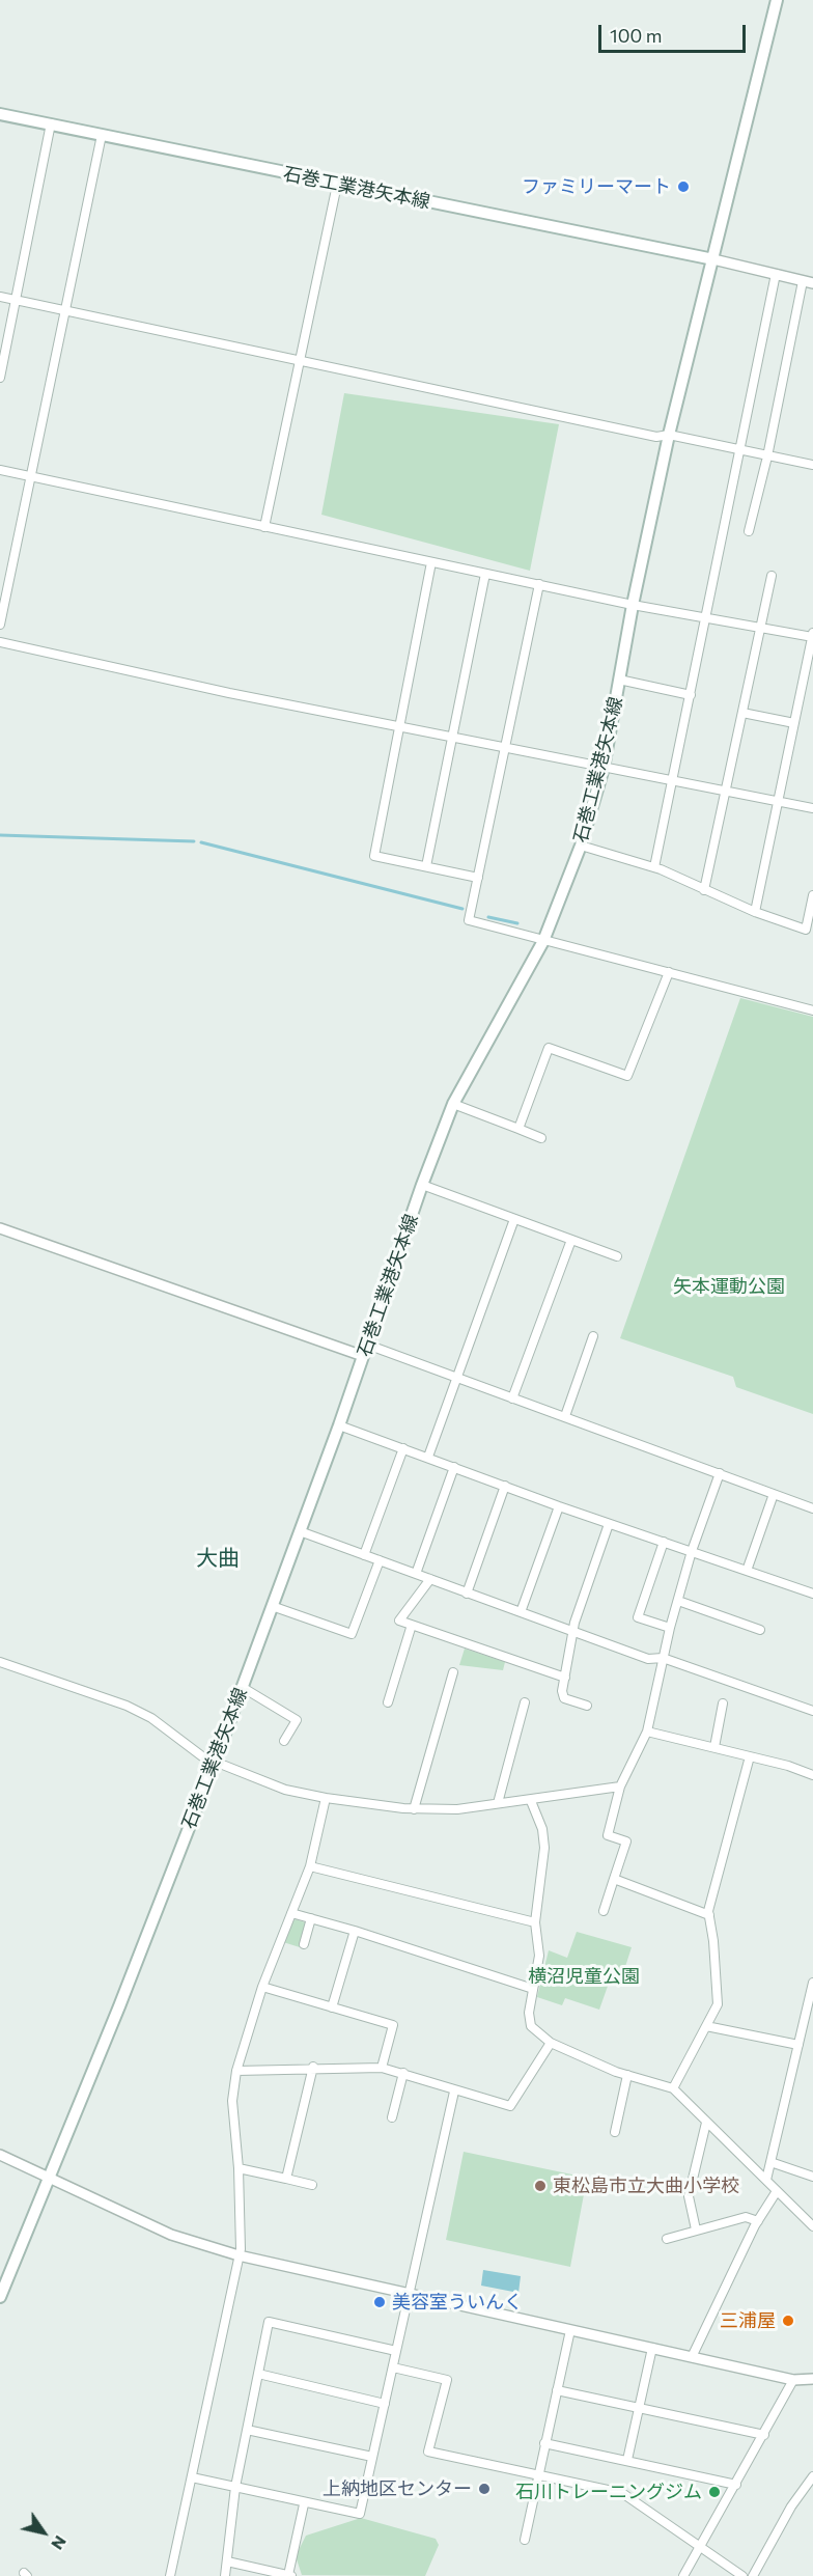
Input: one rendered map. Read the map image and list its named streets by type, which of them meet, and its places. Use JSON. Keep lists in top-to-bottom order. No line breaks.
{"streets":{"main road":["石巻工業港矢本線"]},"districts":["大曲"],"parks":["矢本運動公園","横沼児童公園"],"places":["ファミリーマート","東松島市立大曲小学校","美容室ういんく","三浦屋","上納地区センター","石川トレーニングジム"],"scale_bar":"100 m","north":"bottom right"}
